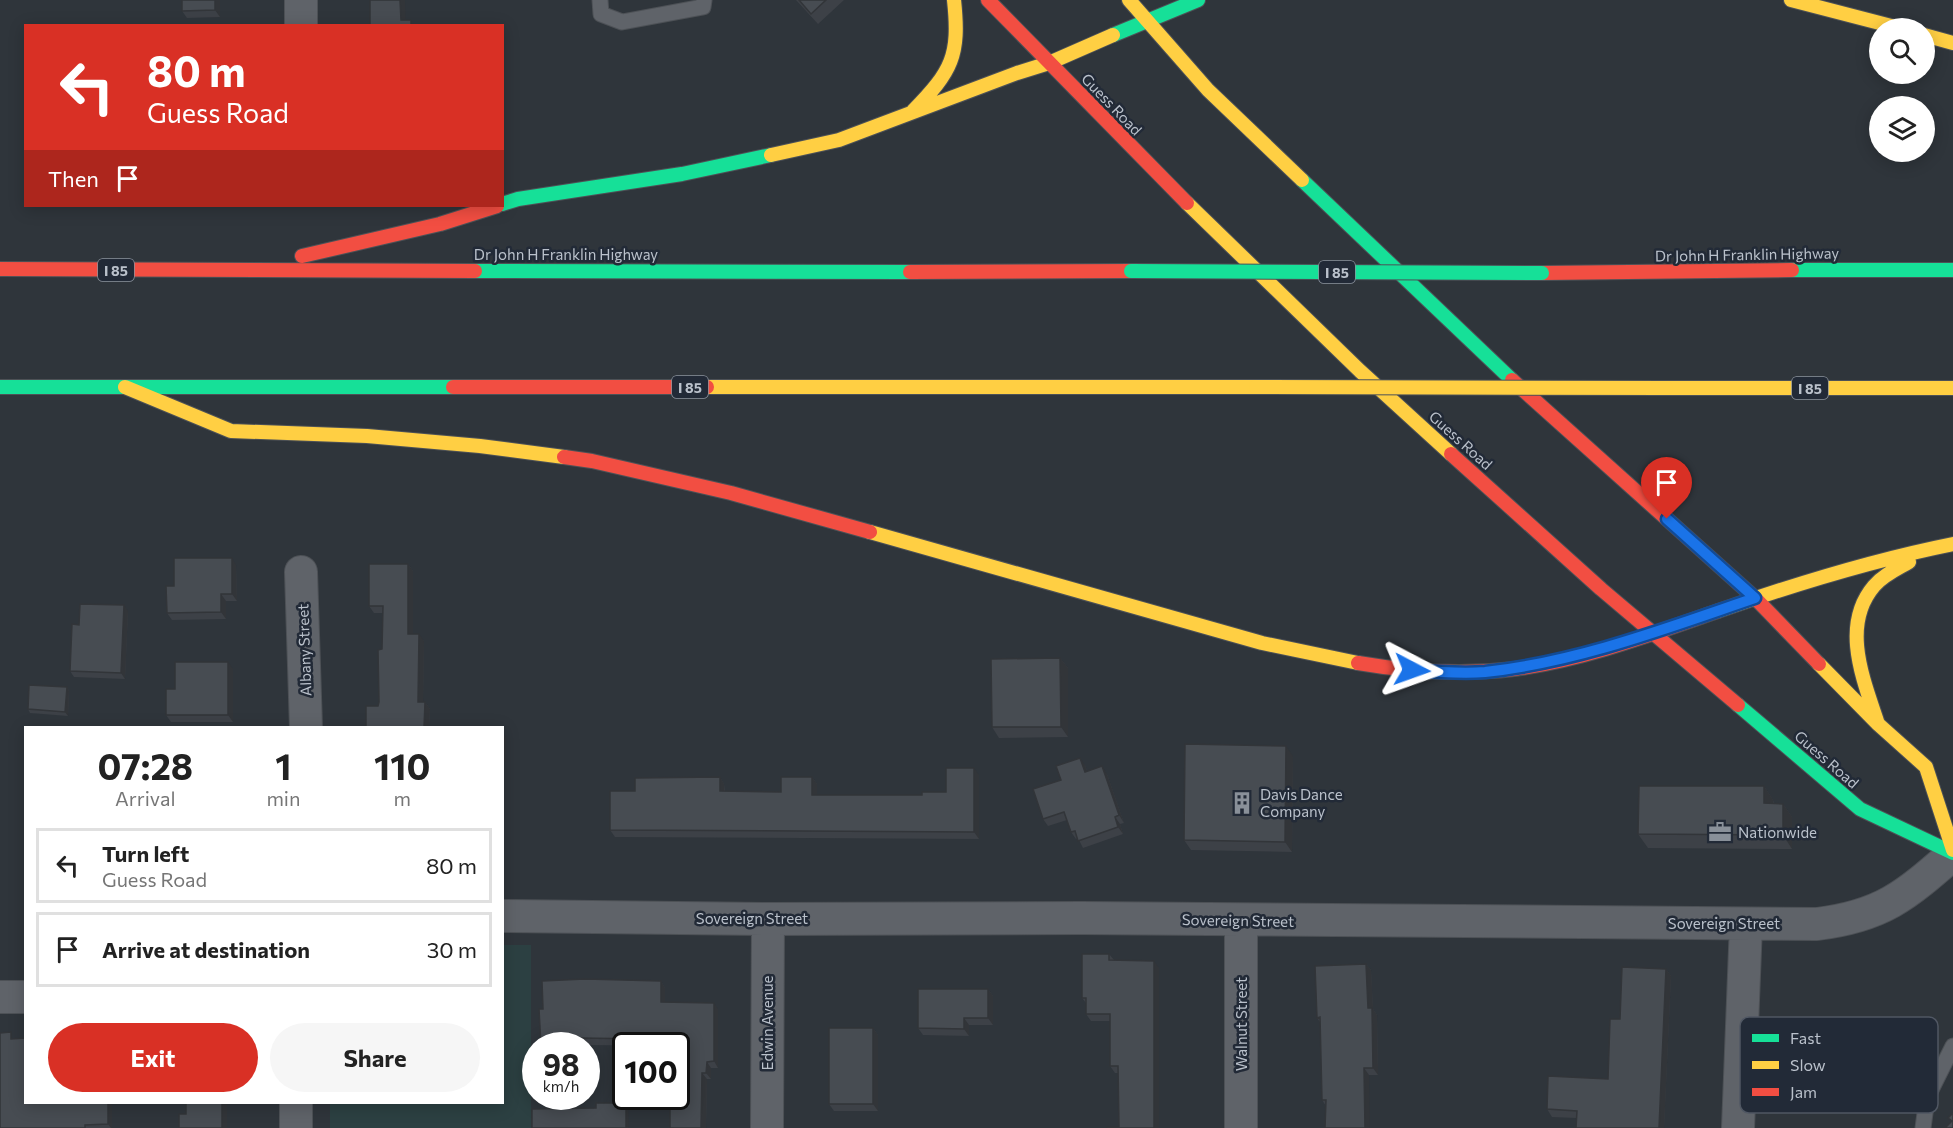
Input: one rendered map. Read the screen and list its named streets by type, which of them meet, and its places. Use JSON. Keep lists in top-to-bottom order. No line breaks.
{"streets":{"main road":["Guess Road","Dr John H Franklin Highway","I 85"],"street":["Albany Street","Sovereign Street","Edwin Avenue","Walnut Street"]},"crossings":[["Guess Road","Sovereign Street"],["Sovereign Street","Edwin Avenue"],["Sovereign Street","Walnut Street"]],"places":{"building":["Davis Dance Company"],"office":["Nationwide"]},"legend":["Fast","Slow","Jam"],"page":{"turn":["80 m","Guess Road"],"then":"Then","eta":["07:28","Arrival","1","min","110","m"],"list":[{"name":"Turn left","note":"Guess Road","value":"80 m"},{"name":"Arrive at destination","value":"30 m"}],"buttons":["Exit","Share"],"speed":"98 km/h","limit":"100"}}
